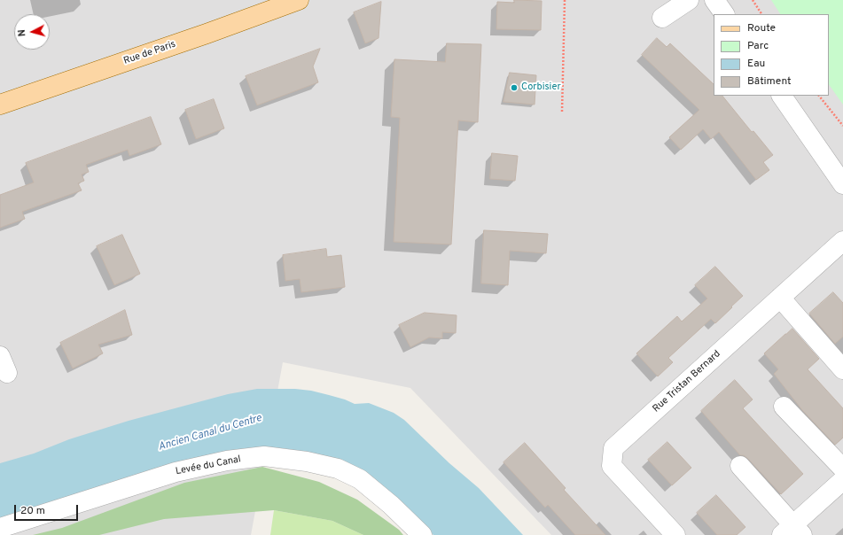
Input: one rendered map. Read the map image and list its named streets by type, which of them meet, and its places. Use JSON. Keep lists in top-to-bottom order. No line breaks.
{"streets":{"main road":["Rue de Paris"],"street":["Rue Tristan Bernard","Levée du Canal"]},"water":["Ancien Canal du Centre"],"places":["Corbisier"],"legend":["Route","Parc","Eau","Bâtiment"],"scale_bar":"20 m","north":"left"}
